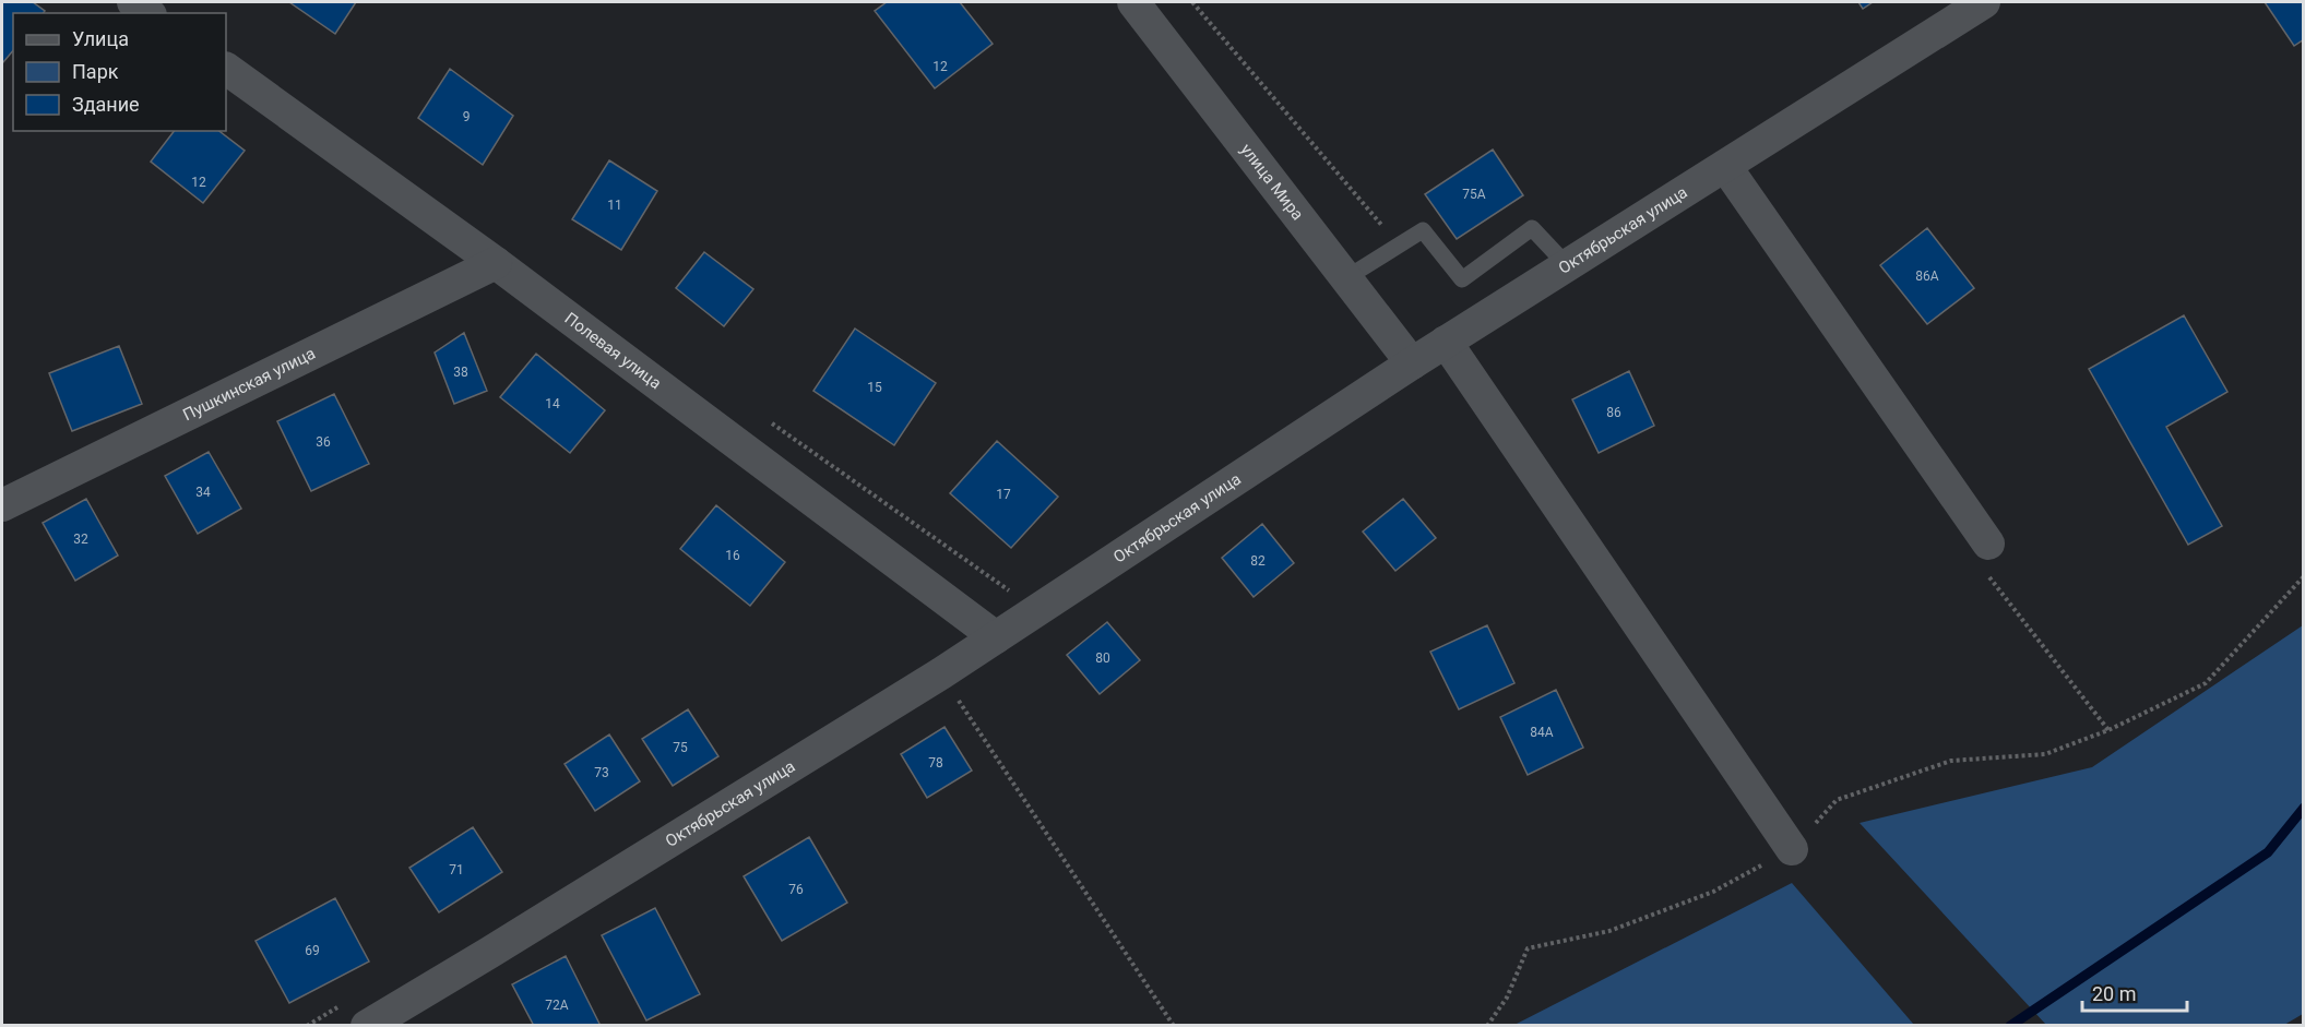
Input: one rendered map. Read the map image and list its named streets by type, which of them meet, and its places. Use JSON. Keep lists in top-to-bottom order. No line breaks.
{"streets":{"street":["улица Мира","Октябрьская улица","Полевая улица","Пушкинская улица"]},"crossings":[["улица Мира","Октябрьская улица"],["Октябрьская улица","Полевая улица"],["Полевая улица","Пушкинская улица"]],"house_numbers":["12","9","12","75А","11","86А","38","15","14","86","36","34","17","32","16","82","80","84А","75","78","73","71","76","69","72А"],"legend":["Улица","Парк","Здание"],"scale_bar":"20 m"}
